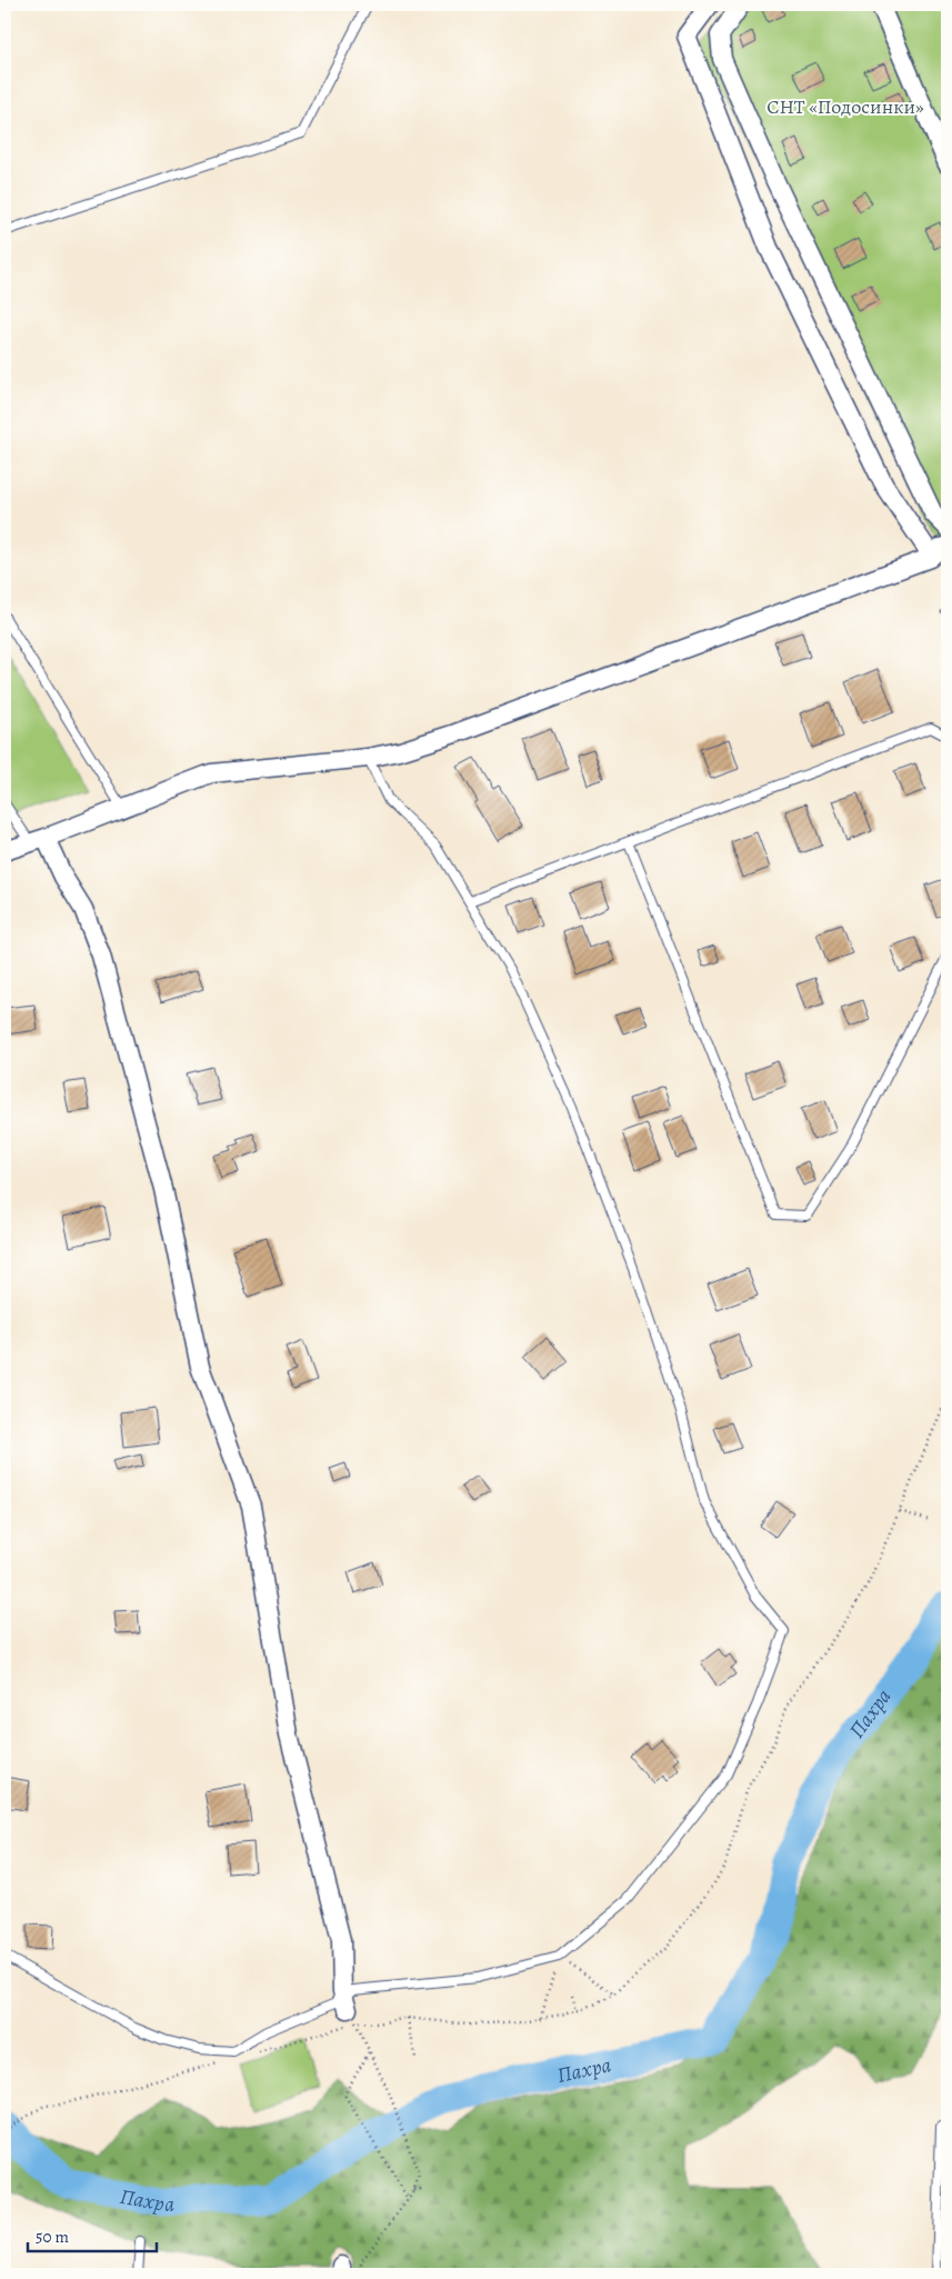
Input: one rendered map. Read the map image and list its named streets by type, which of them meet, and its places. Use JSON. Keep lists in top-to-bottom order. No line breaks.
{"water":["Пахра"],"parks":["СНТ «Подосинки»"],"scale_bar":"50 m"}
